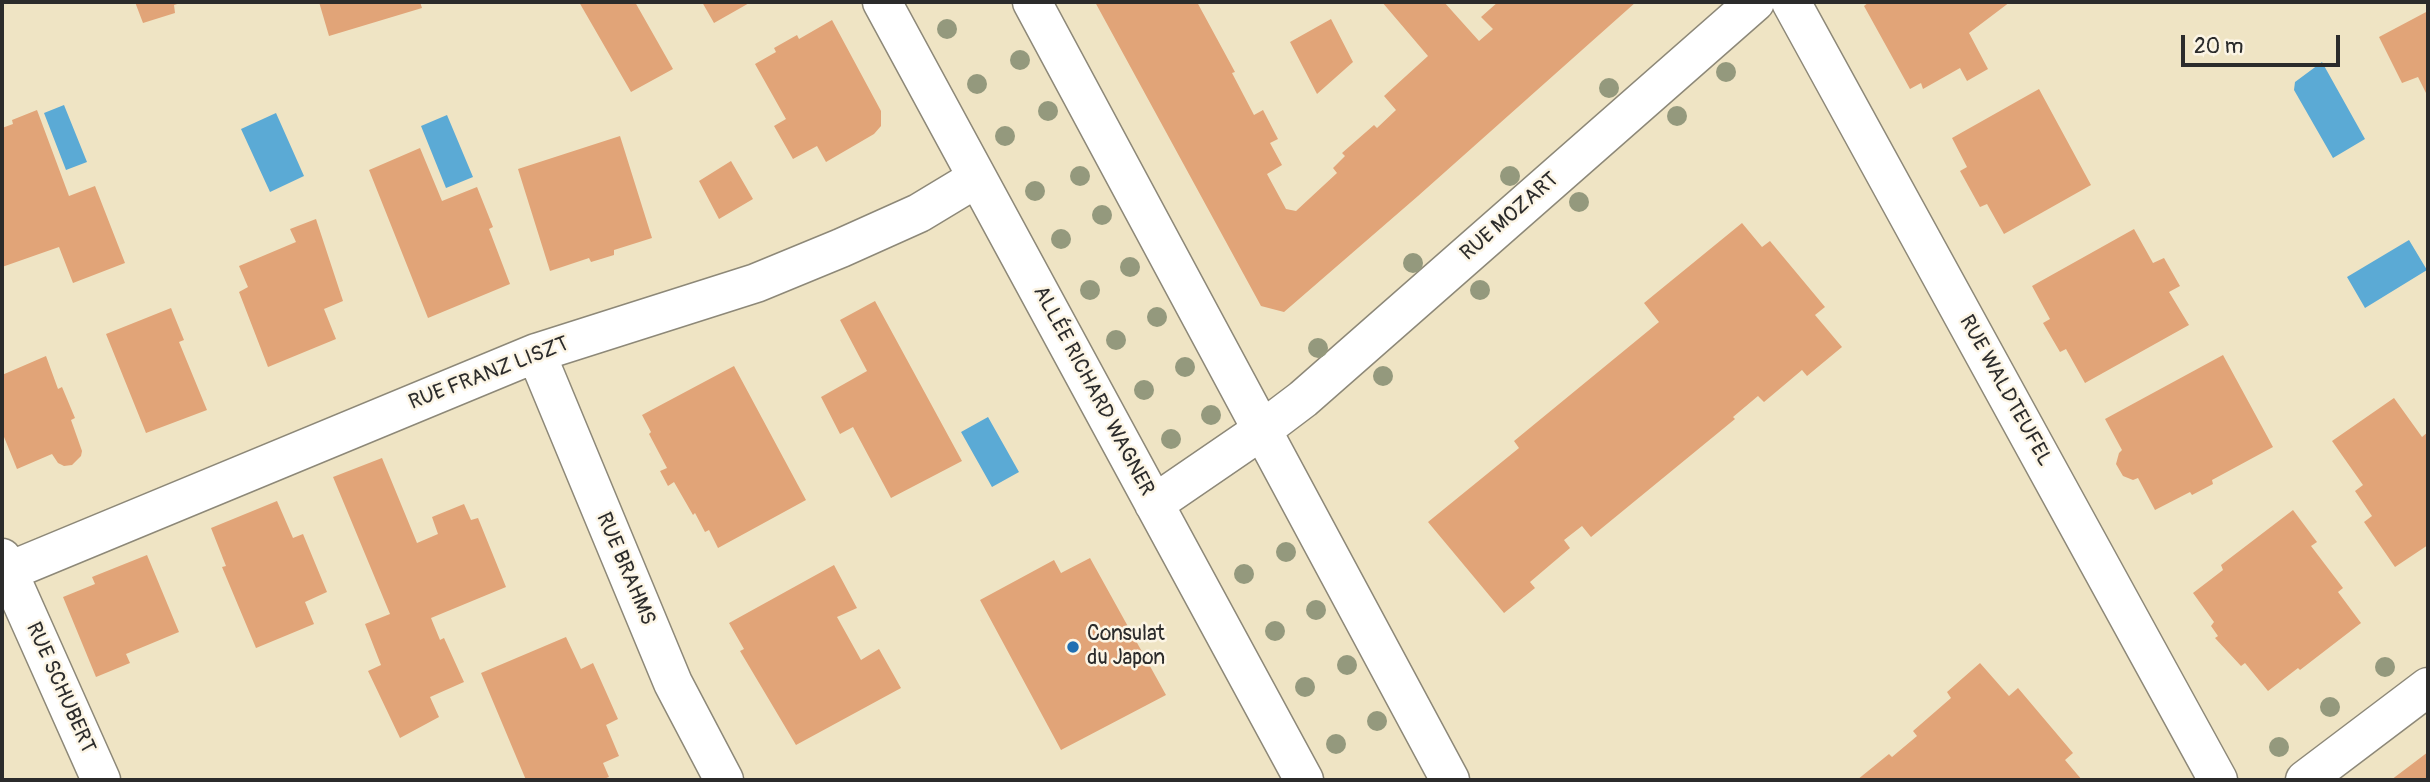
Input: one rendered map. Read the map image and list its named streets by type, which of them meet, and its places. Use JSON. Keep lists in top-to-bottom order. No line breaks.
{"streets":{"street":["RUE MOZART","RUE FRANZ LISZT","ALLÉE RICHARD WAGNER","RUE WALDTEUFEL","RUE BRAHMS","RUE SCHUBERT"]},"crossings":[["RUE MOZART","ALLÉE RICHARD WAGNER"],["RUE FRANZ LISZT","ALLÉE RICHARD WAGNER"],["RUE FRANZ LISZT","RUE BRAHMS"],["RUE FRANZ LISZT","RUE SCHUBERT"]],"places":["Consulat du Japon"],"scale_bar":"20 m"}
